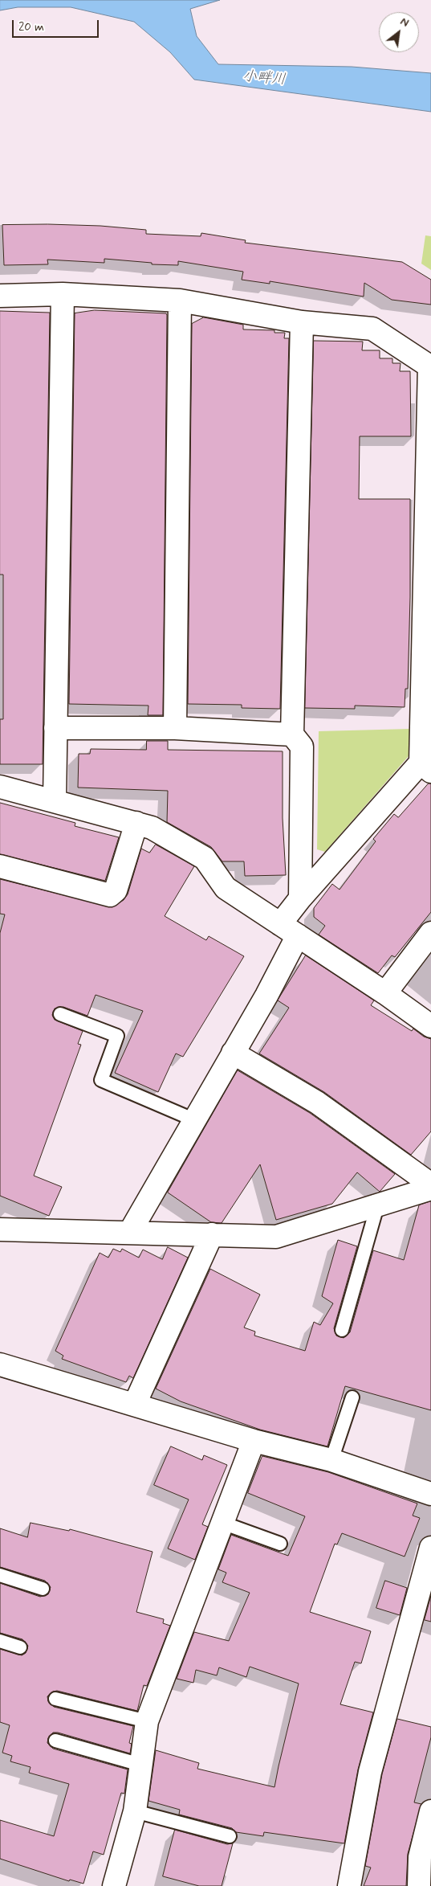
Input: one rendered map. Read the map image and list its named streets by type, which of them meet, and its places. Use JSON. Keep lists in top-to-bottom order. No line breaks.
{"water":["小畔川"],"scale_bar":"20 m","north":"top right"}
